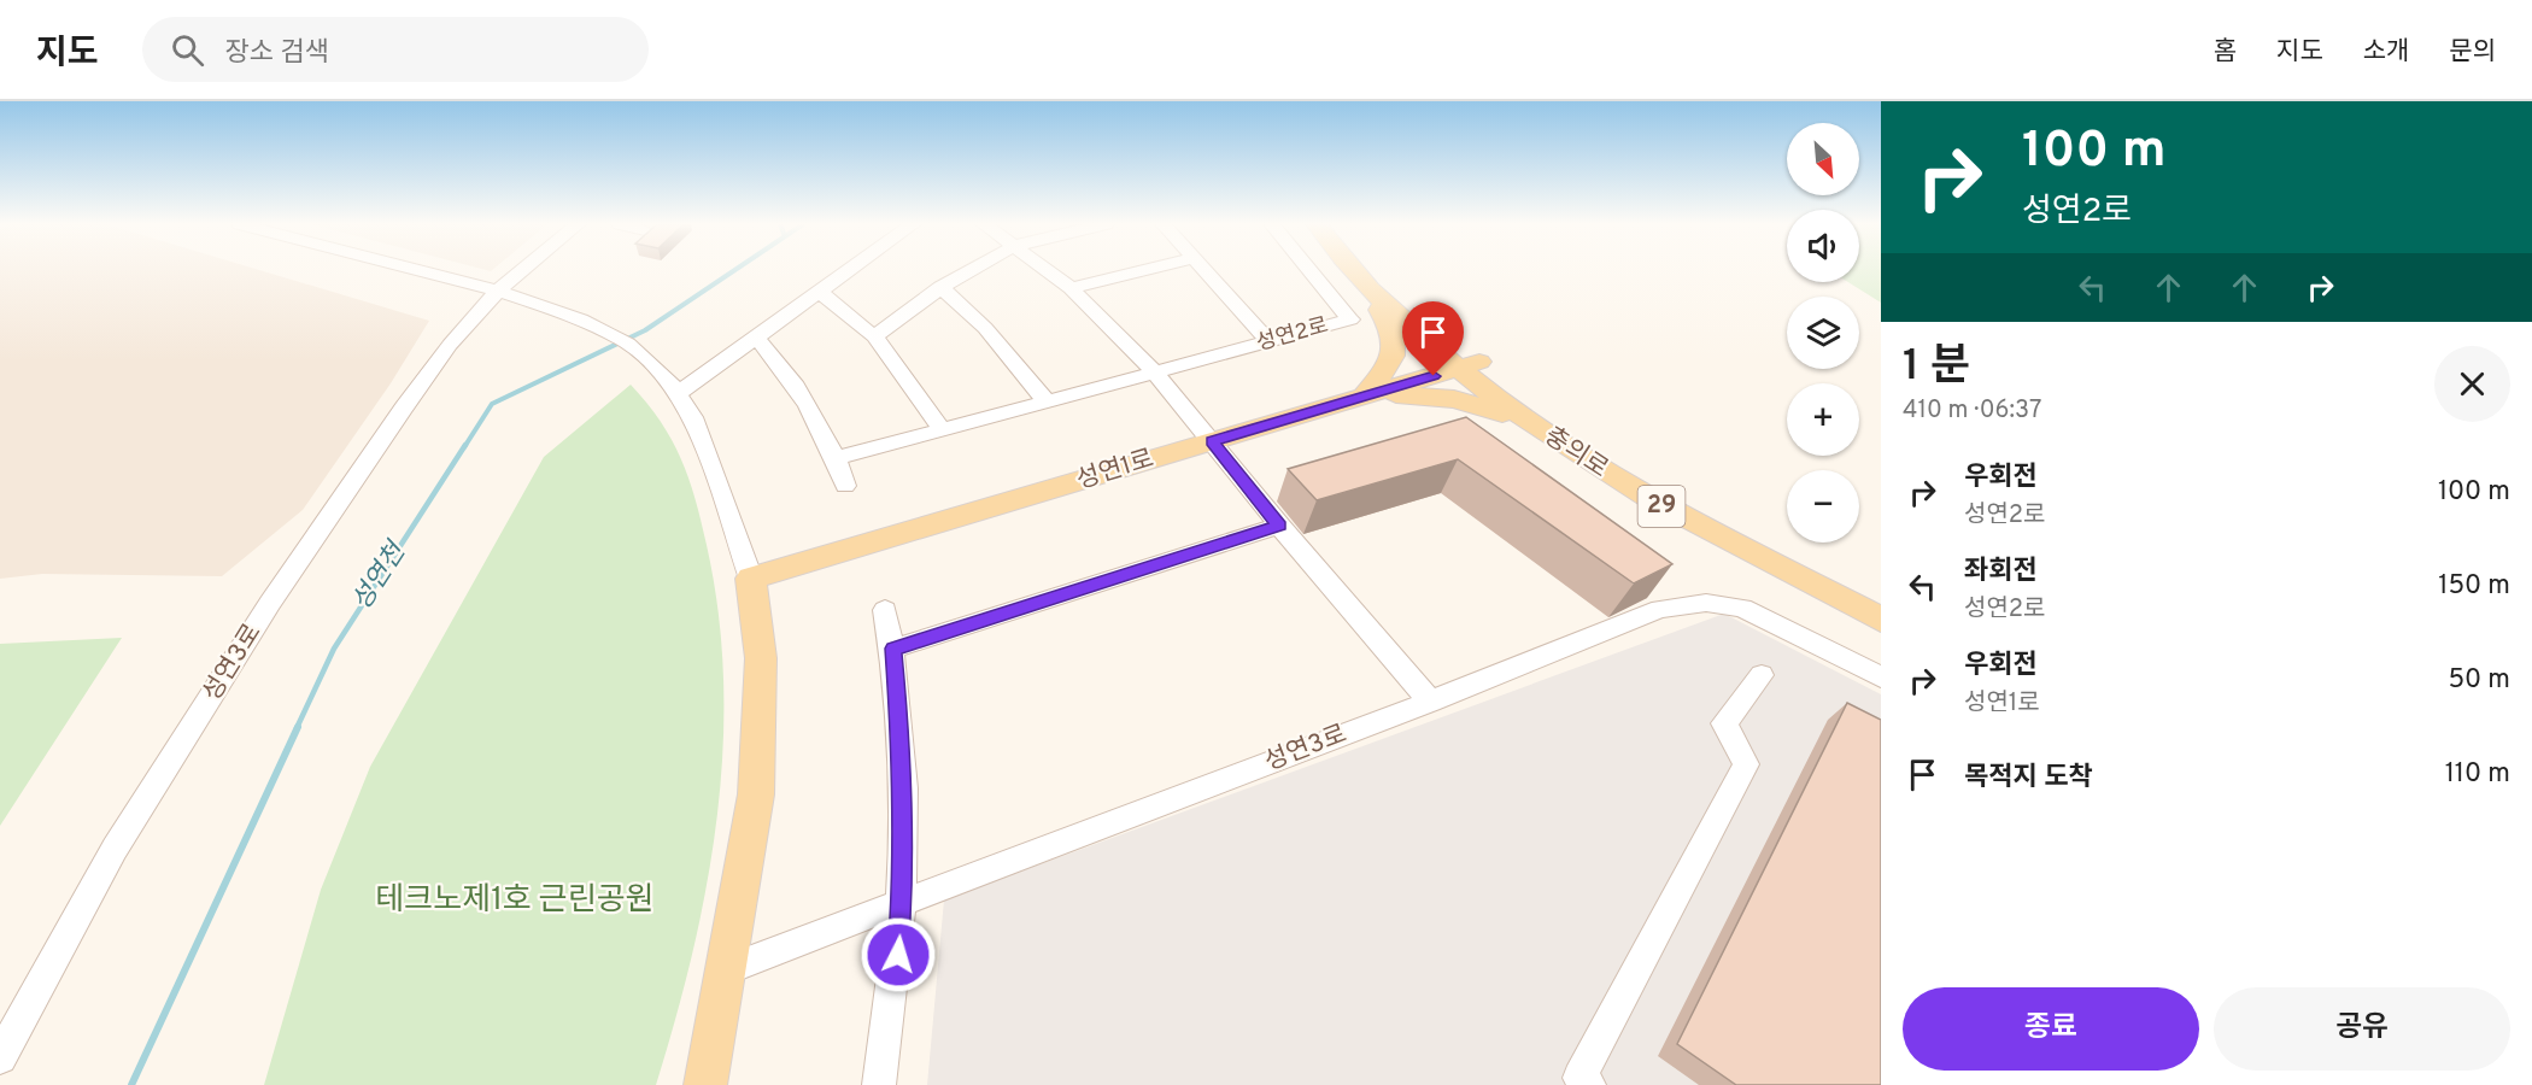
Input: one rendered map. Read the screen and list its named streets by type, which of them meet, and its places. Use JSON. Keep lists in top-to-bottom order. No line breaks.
{"streets":{"main road":["충의로","성연1로","29"],"street":["성연2로","성연3로"]},"crossings":[["충의로","성연1로"]],"water":["성연천"],"parks":["테크노제1호 근린공원"],"north":"bottom right","page":{"header":"지도","search":"장소 검색","nav":["홈","지도","소개","문의"],"turn":["100 m","성연2로"],"map_buttons":["+","−"],"heading":["1 분","410 m · 06:37"],"list":[{"name":"우회전","note":"성연2로","value":"100 m"},{"name":"좌회전","note":"성연2로","value":"150 m"},{"name":"우회전","note":"성연1로","value":"50 m"},{"name":"목적지 도착","value":"110 m"}],"buttons":["종료","공유"]}}
